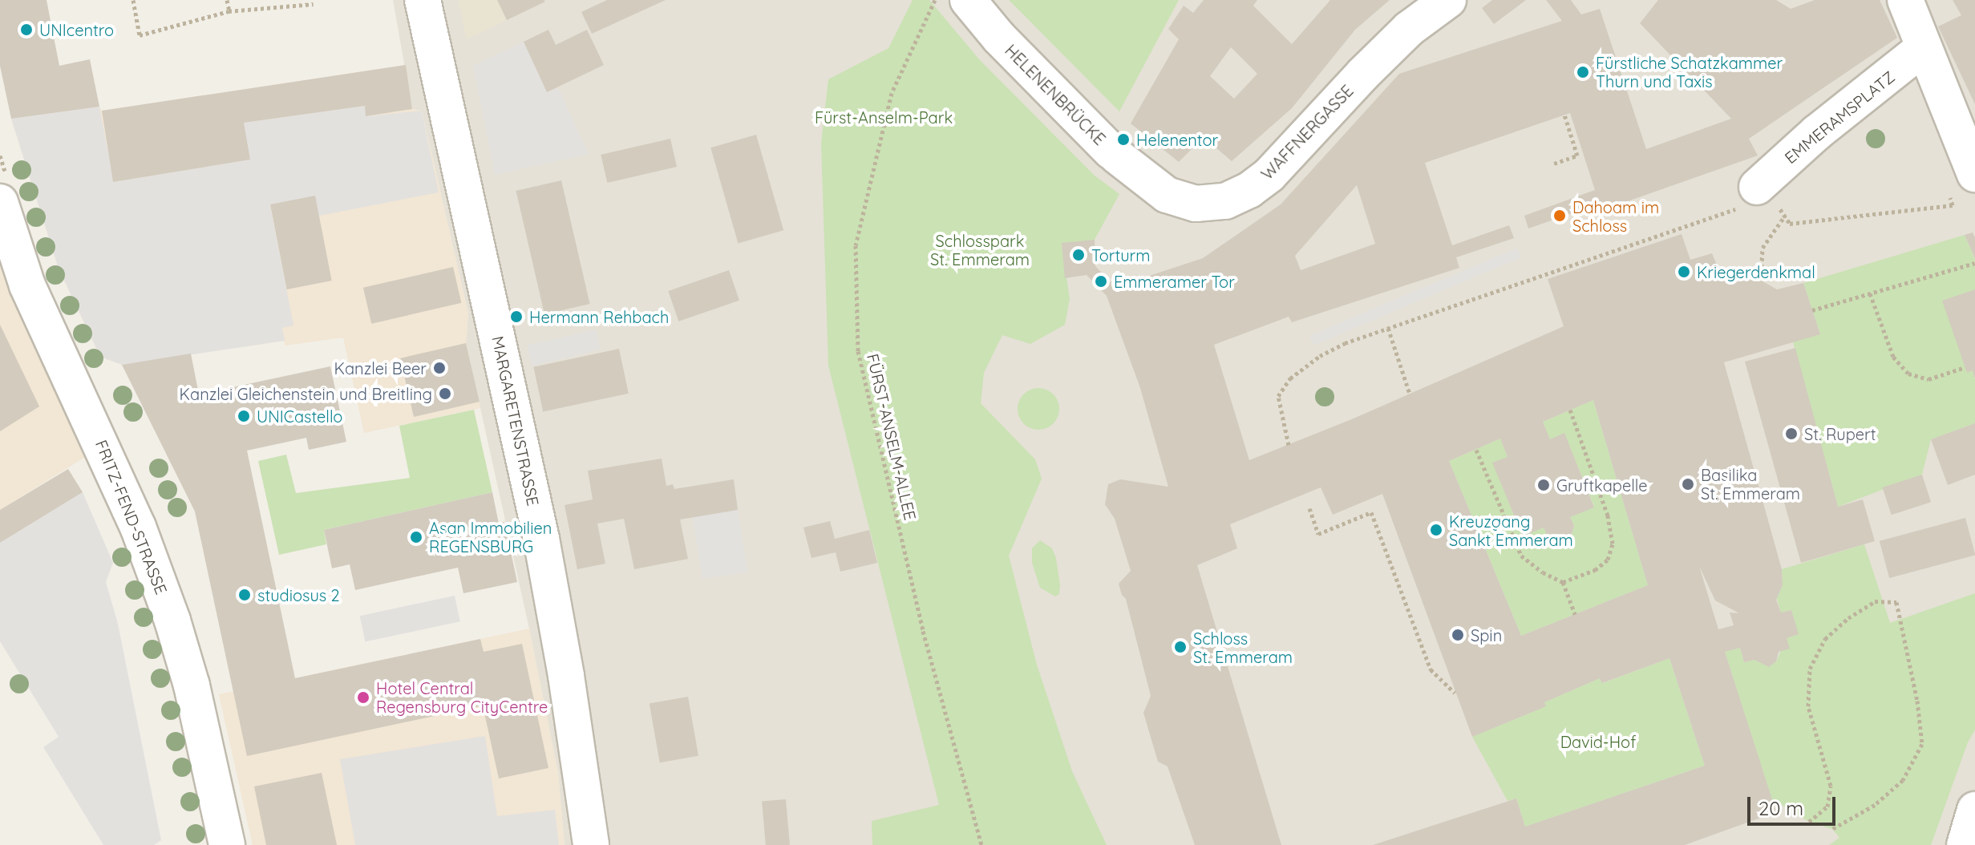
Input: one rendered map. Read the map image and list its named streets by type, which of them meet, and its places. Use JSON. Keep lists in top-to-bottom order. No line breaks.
{"streets":{"street":["HELENENBRÜCKE","EMMERAMSPLATZ","WAFFNERGASSE","MARGARETENSTRASSE","FRITZ-FEND-STRASSE"],"path":["FÜRST-ANSELM-ALLEE"]},"crossings":[["HELENENBRÜCKE","WAFFNERGASSE"]],"parks":["Fürst-Anselm-Park","Schlosspark St. Emmeram","David-Hof"],"places":["UNIcentro","Fürstliche Schatzkammer Thurn und Taxis","Helenentor","Dahoam im Schloss","Torturm","Kriegerdenkmal","Emmeramer Tor","Hermann Rehbach","Kanzlei Beer","Kanzlei Gleichenstein und Breitling","UNICastello","St. Rupert","Basilika St. Emmeram","Gruftkapelle","Kreuzgang Sankt Emmeram","Asan Immobilien REGENSBURG","studiosus 2","Spin","Schloss St. Emmeram","Hotel Central Regensburg CityCentre"],"scale_bar":"20 m"}
